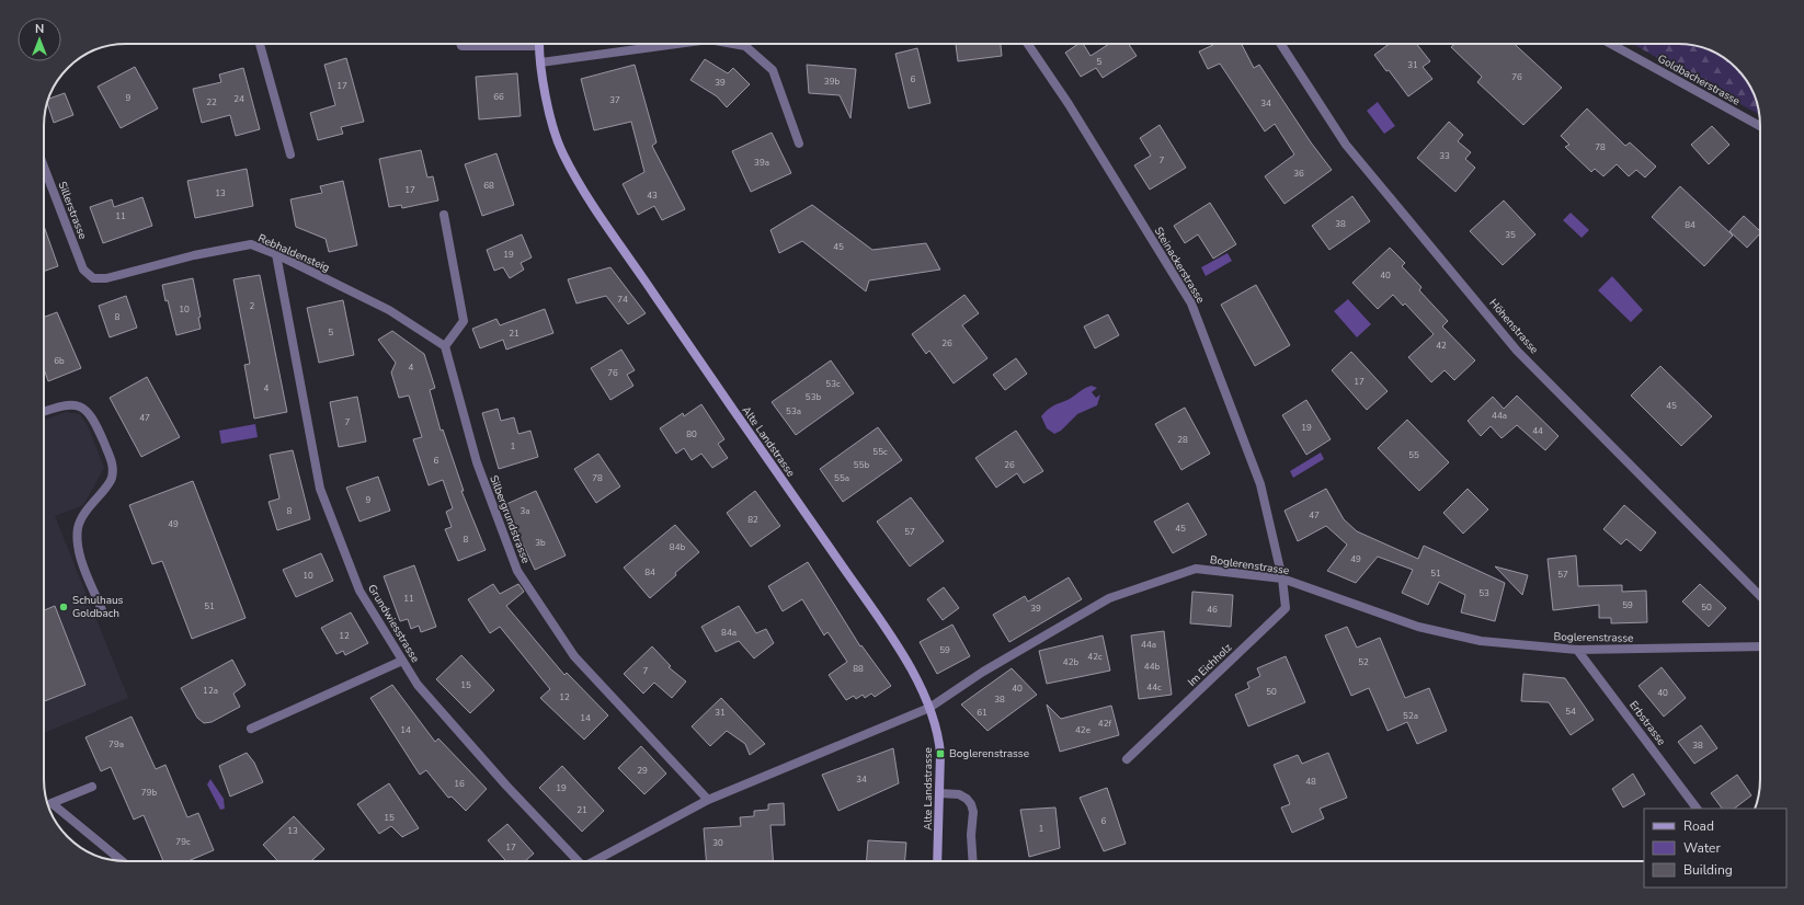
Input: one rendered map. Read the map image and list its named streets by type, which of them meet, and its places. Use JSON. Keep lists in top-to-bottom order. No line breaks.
{"streets":{"main road":["Alte Landstrasse"],"street":["Goldbacherstrasse","Sillerstrasse","Rebhaldensteig","Steinackerstrasse","Höhenstrasse","Silbergrundstrasse","Boglerenstrasse","Grundwiesstrasse","Im Eichholz","Erbstrasse"]},"crossings":[["Sillerstrasse","Rebhaldensteig"],["Rebhaldensteig","Silbergrundstrasse"],["Rebhaldensteig","Grundwiesstrasse"],["Steinackerstrasse","Boglerenstrasse"],["Steinackerstrasse","Im Eichholz"],["Alte Landstrasse","Boglerenstrasse"],["Silbergrundstrasse","Boglerenstrasse"],["Boglerenstrasse","Im Eichholz"],["Boglerenstrasse","Erbstrasse"]],"places":{"other":["Schulhaus Goldbach"],"transit":["Boglerenstrasse"]},"house_numbers":["5","31","76","6","39b","39","17","66","9","24","37","22","34","78","33","7","39a","36","68","17","13","43","11","38","84","35","45","19","40","74","2","10","8","5","21","26","42","6b","4","76","17","53c","4","53b","45","53a","44a","47","7","19","44","80","28","1","55c","55","6","55b","26","78","55a","9","8","3a","47","82","49","45","57","8","3b","84b","49","84","51","57","10","53","11","59","51","50","39","46","84a","12","44a","59","42c","42b","52","44b","88","7","15","44c","40","12a","50","40","12","38","54","31","61","52a","14","42f","14","42e","79a","38","29","34","48","16","19","79b","21","15","6","1","13","79c","30","17"],"legend":["Road","Water","Building"],"north":"top"}
